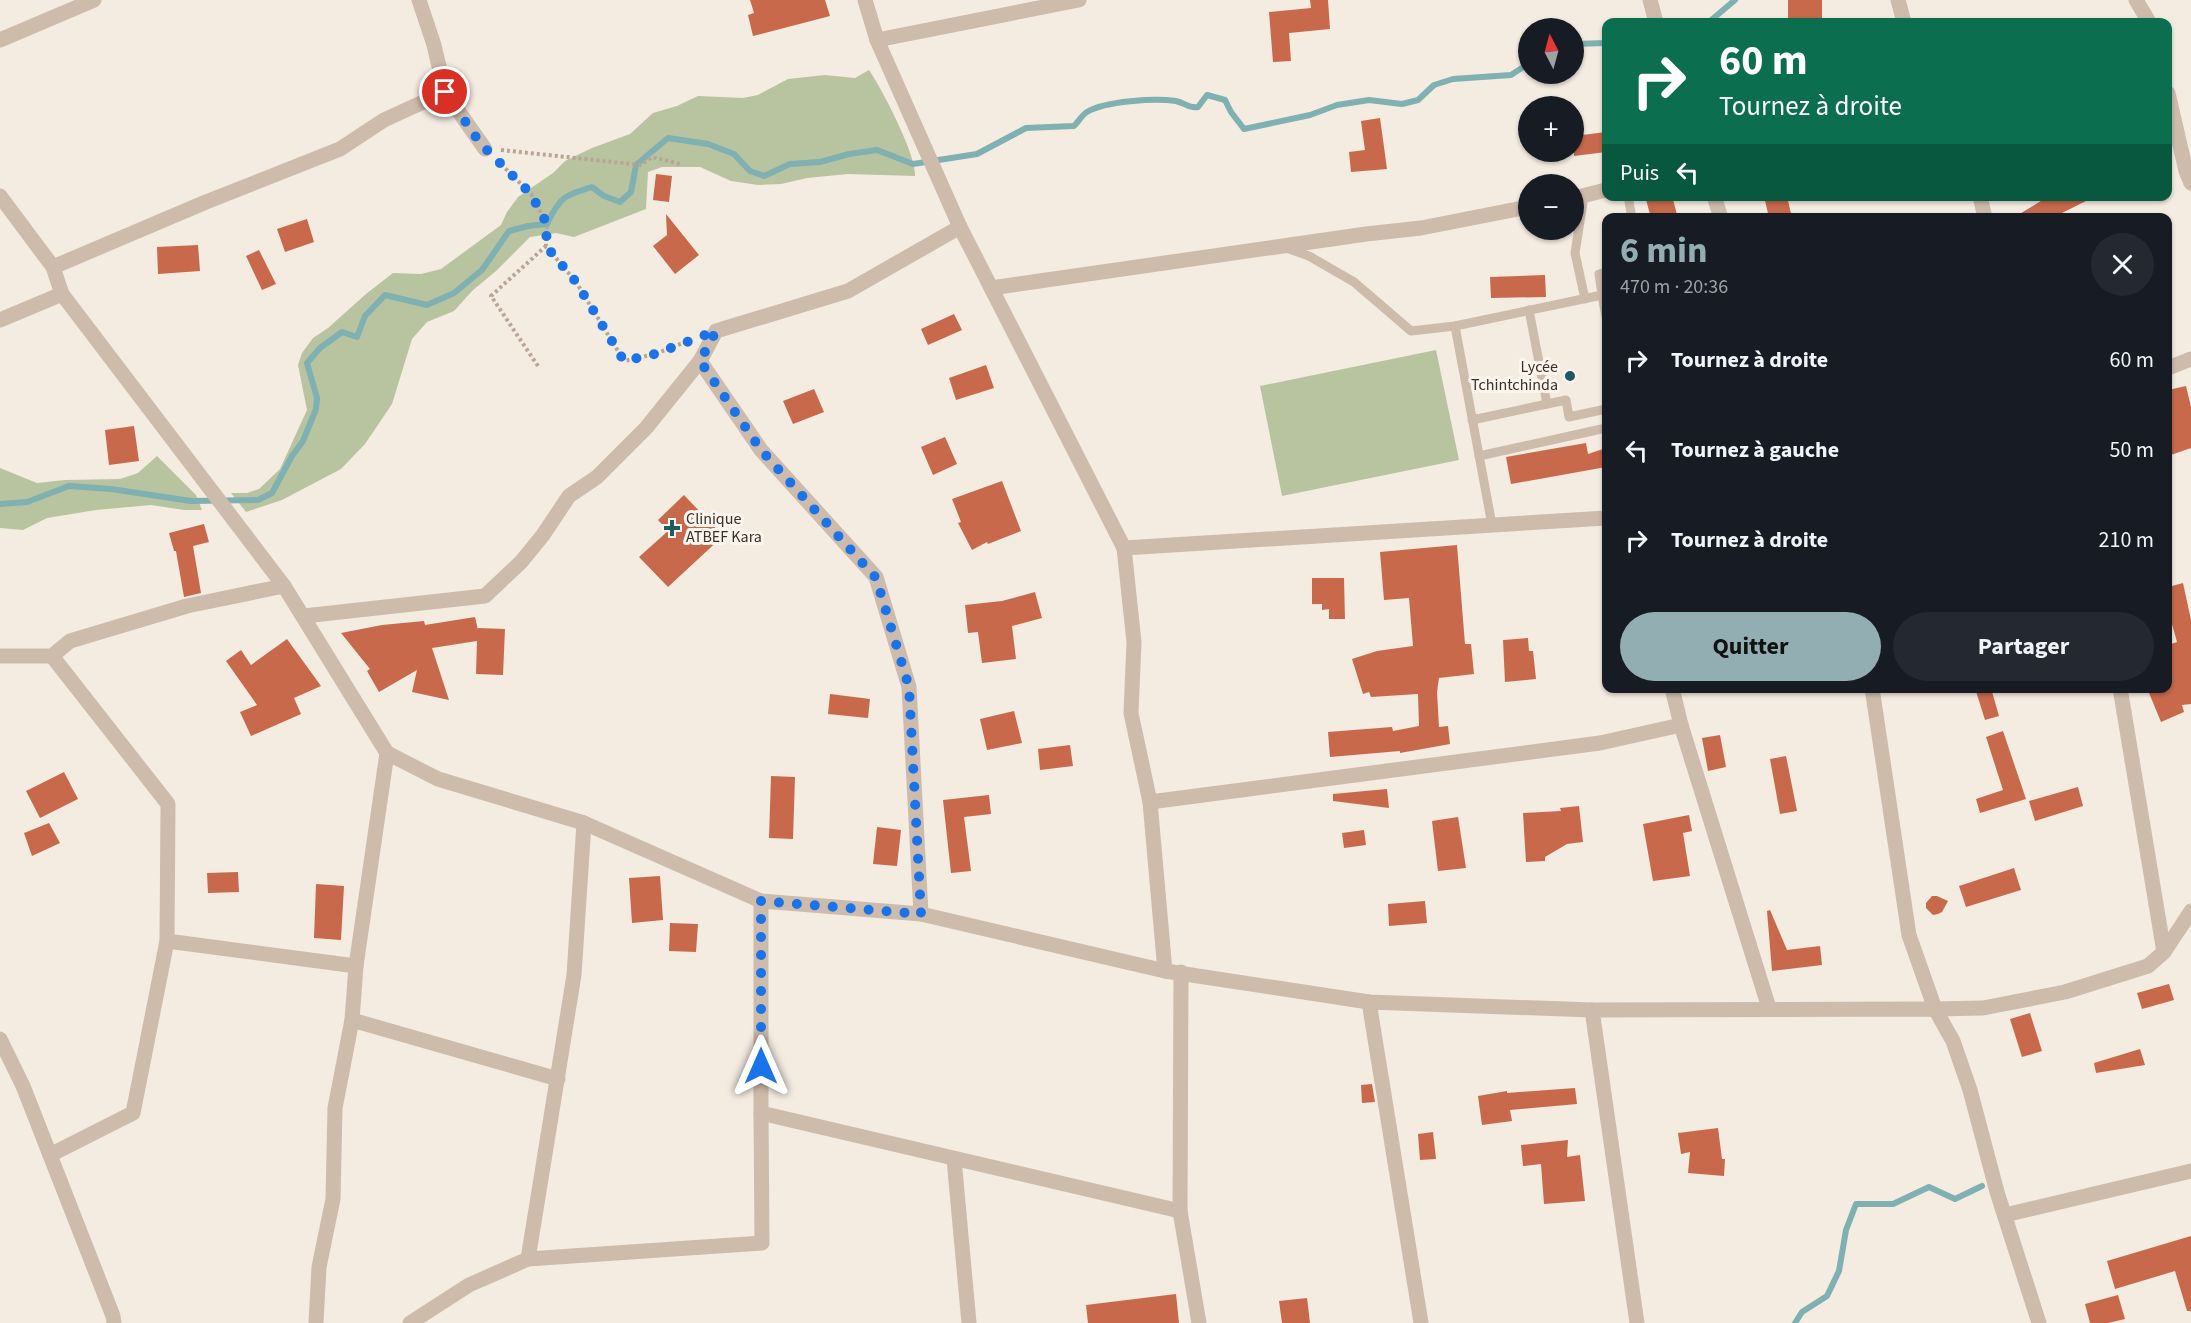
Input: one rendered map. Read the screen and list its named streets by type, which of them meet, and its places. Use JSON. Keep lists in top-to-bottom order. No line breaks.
{"places":{"other":["Lycée Tchintchinda"],"health":["Clinique ATBEF Kara"]},"north":"top","page":{"map_buttons":["+","−"],"turn":["60 m","Tournez à droite"],"then":"Puis","heading":["6 min","470 m · 20:36"],"list":[{"name":"Tournez à droite","value":"60 m"},{"name":"Tournez à gauche","value":"50 m"},{"name":"Tournez à droite","value":"210 m"}],"buttons":["Quitter","Partager"]}}
